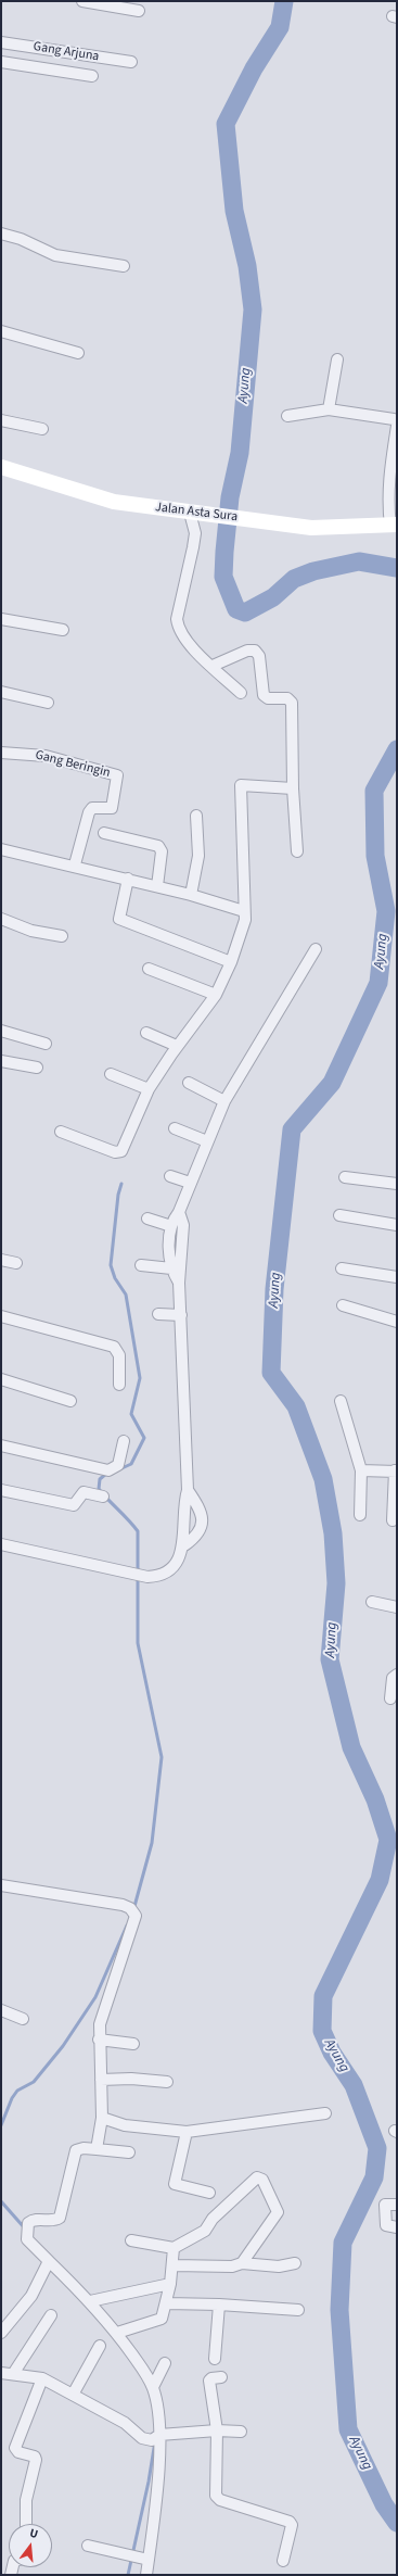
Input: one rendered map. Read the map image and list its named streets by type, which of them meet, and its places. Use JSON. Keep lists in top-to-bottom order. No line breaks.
{"streets":{"street":["Gang Arjuna","Jalan Asta Sura","Gang Beringin"]},"water":["Ayung"],"north":"top"}
